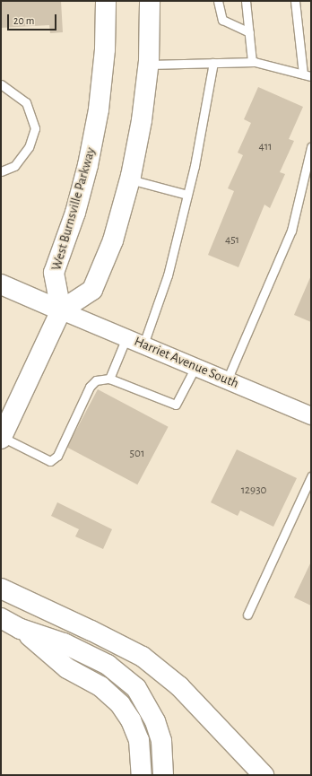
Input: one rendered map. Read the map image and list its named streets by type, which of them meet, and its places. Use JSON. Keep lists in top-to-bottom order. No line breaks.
{"streets":{"main road":["West Burnsville Parkway"],"street":["Harriet Avenue South"]},"crossings":[["West Burnsville Parkway","Harriet Avenue South"]],"house_numbers":["411","451","501","12930"],"scale_bar":"20 m"}
